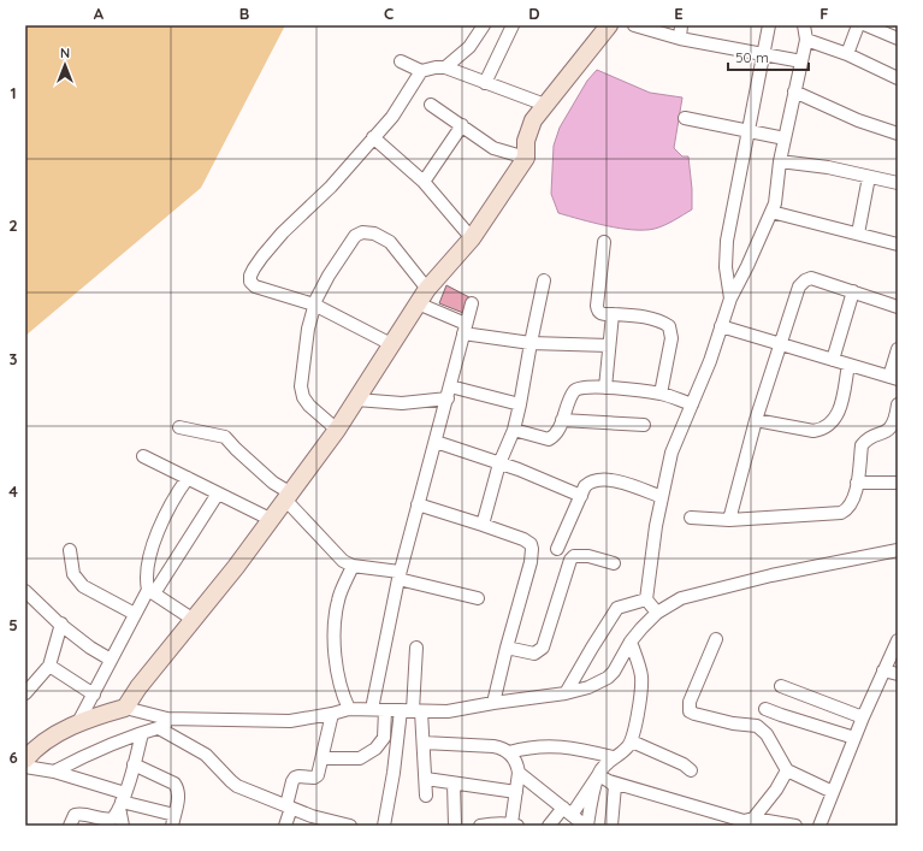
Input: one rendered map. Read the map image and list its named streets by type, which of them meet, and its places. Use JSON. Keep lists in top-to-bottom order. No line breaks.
{"scale_bar":"50 m","north":"top","grid":{"columns":["A","B","C","D","E","F"],"rows":["1","2","3","4","5","6"]}}
